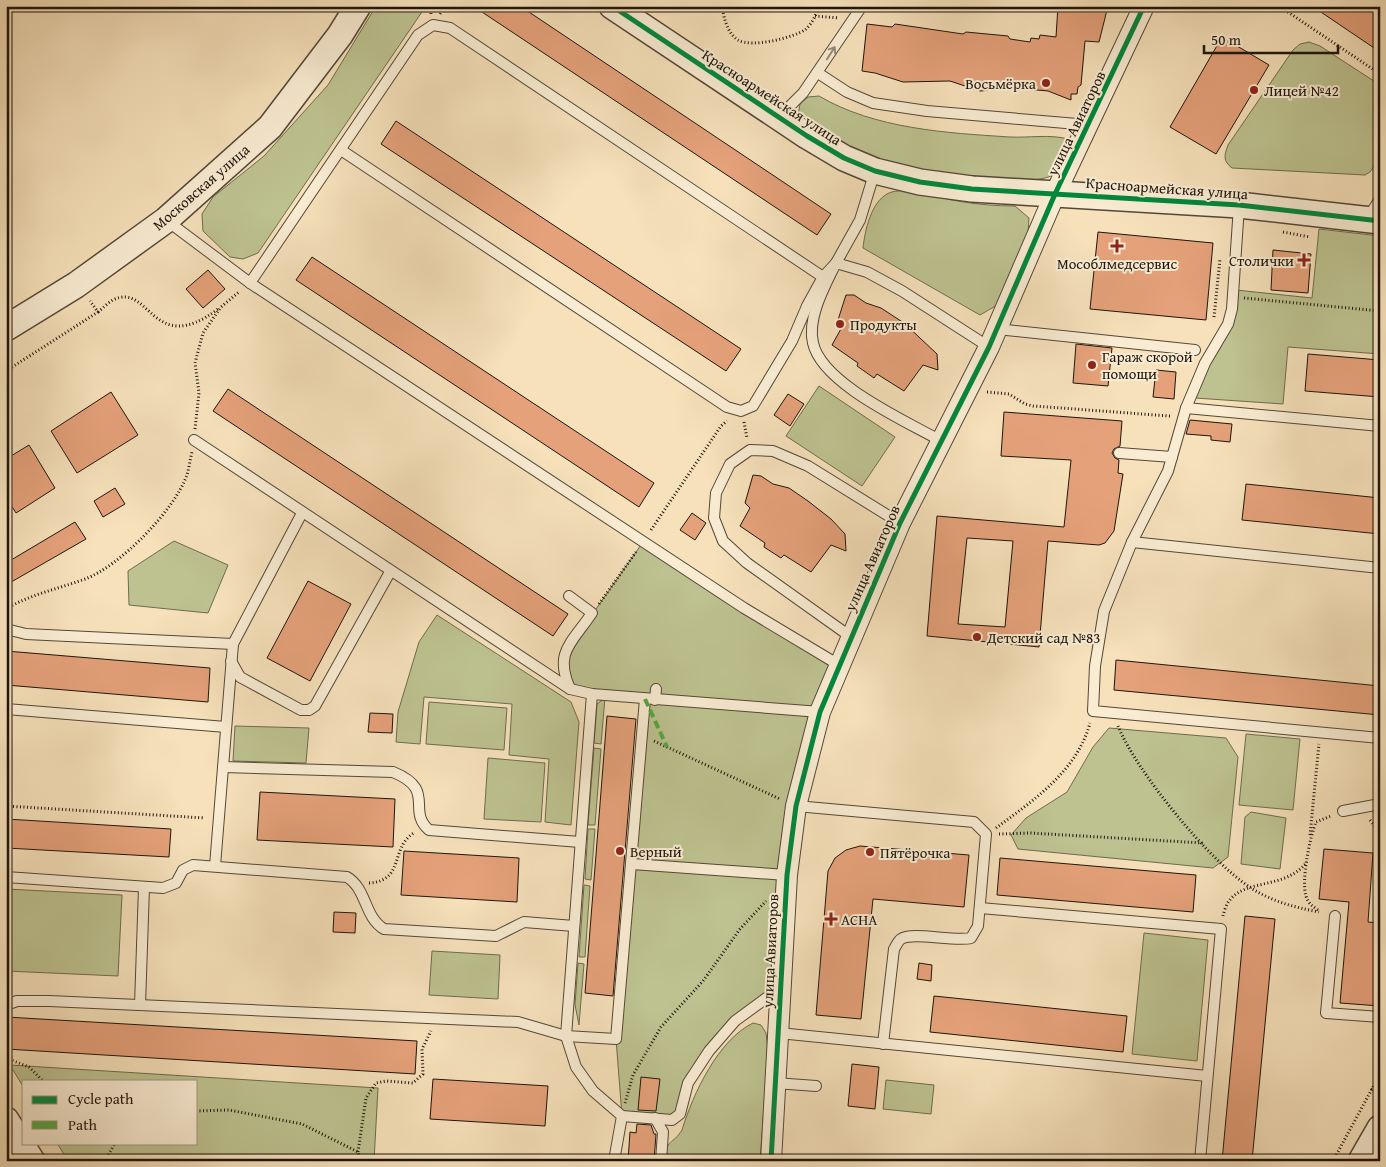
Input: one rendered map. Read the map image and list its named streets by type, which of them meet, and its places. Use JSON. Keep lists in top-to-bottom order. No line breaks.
{"streets":{"street":["Красноармейская улица","улица Авиаторов","Московская улица"]},"crossings":[["Красноармейская улица","улица Авиаторов"]],"places":{"other":["Восьмёрка","Лицей №42","Продукты","Гараж скорой помощи","Детский сад №83","Верный","Пятёрочка"],"health":["Мособлмедсервис","Столички","АСНА"]},"legend":["Cycle path","Path"],"scale_bar":"50 m"}
